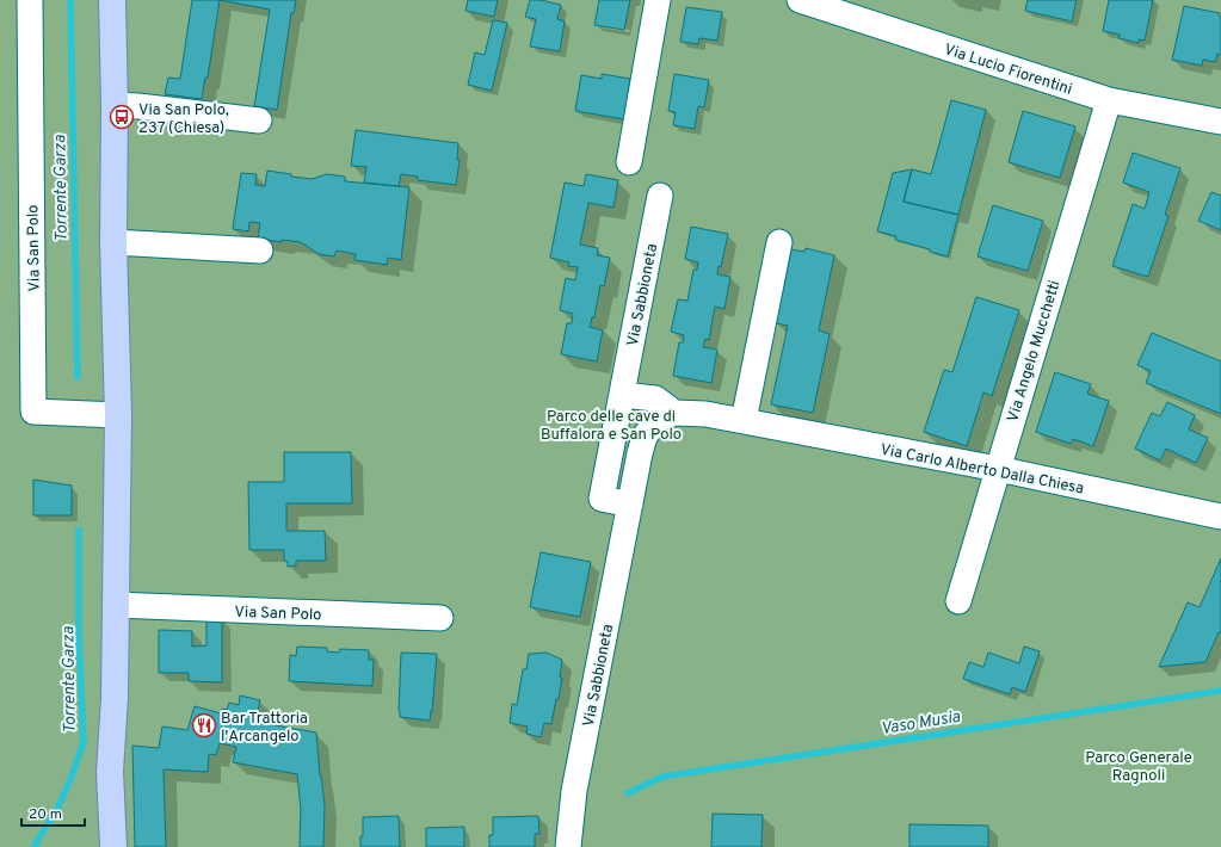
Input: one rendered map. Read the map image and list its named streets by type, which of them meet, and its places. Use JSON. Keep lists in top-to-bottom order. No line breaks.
{"streets":{"street":["Via Lucio Fiorentini","Via San Polo","Via Sabbioneta","Via Angelo Mucchetti","Via Carlo Alberto Dalla Chiesa"]},"crossings":[["Via Lucio Fiorentini","Via Angelo Mucchetti"],["Via Sabbioneta","Via Carlo Alberto Dalla Chiesa"],["Via Angelo Mucchetti","Via Carlo Alberto Dalla Chiesa"]],"water":["Torrente Garza","Vaso Musia"],"parks":["Parco delle cave di Buffalora e San Polo","Parco Generale Ragnoli"],"places":{"bus stop":["Via San Polo, 237 (Chiesa)"],"restaurant":["Bar Trattoria l'Arcangelo"]},"scale_bar":"20 m"}
